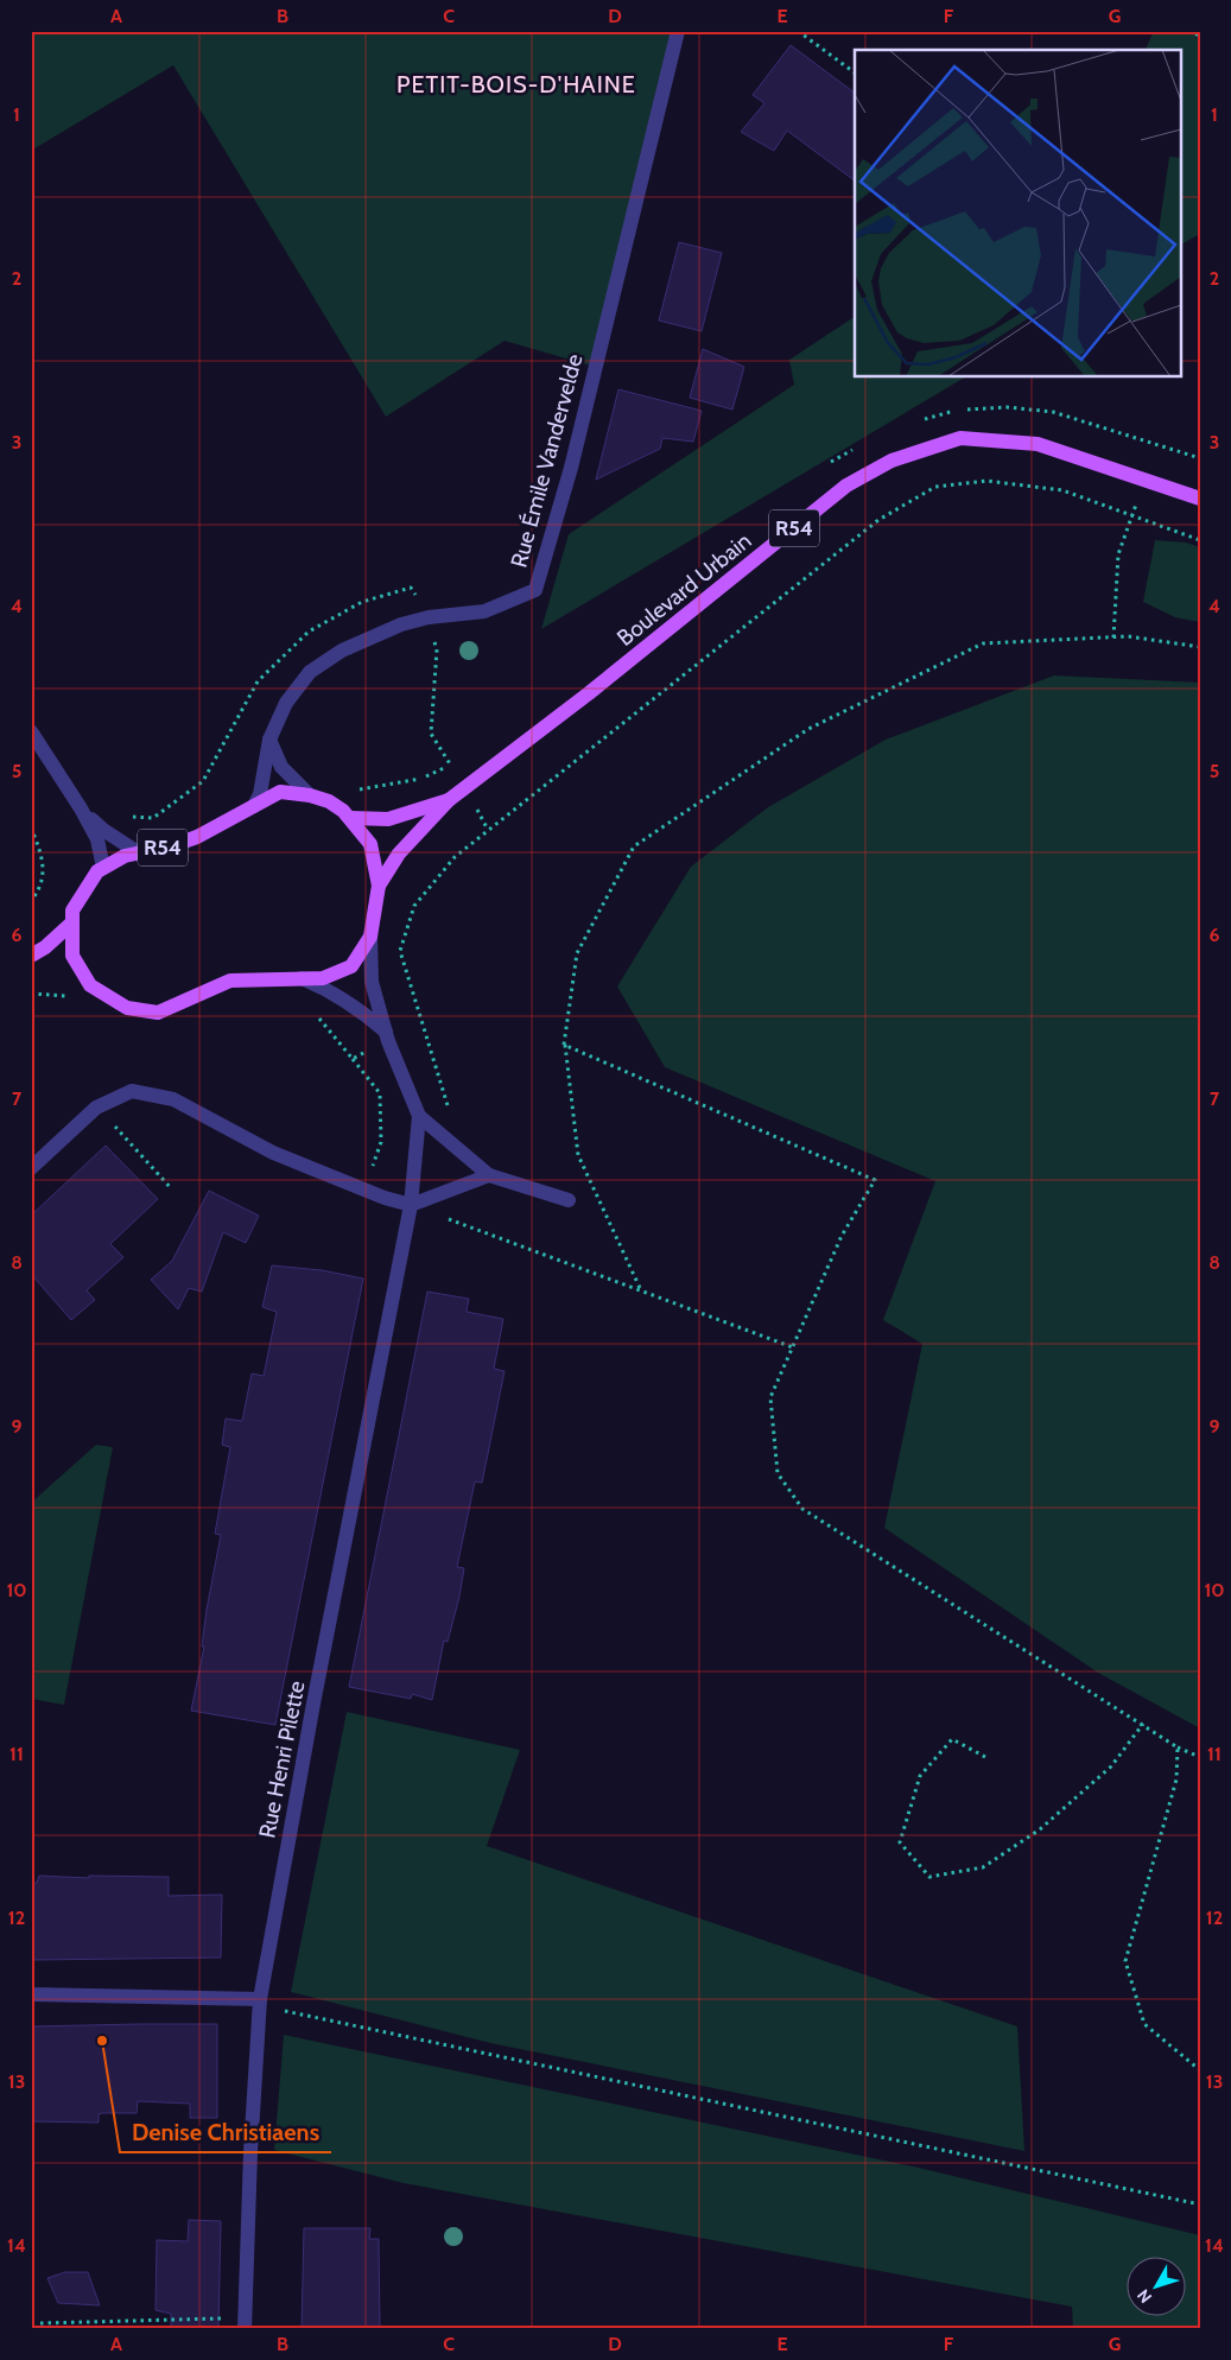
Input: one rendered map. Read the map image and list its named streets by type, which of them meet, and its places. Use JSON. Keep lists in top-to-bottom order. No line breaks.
{"streets":{"main road":["R54","Boulevard Urbain"],"street":["Rue Émile Vandervelde","Rue Henri Pilette"]},"crossings":[["Rue Émile Vandervelde","R54"],["R54","Boulevard Urbain"],["R54","Rue Henri Pilette"]],"districts":["PETIT-BOIS-D'HAINE"],"places":["Denise Christiaens"],"north":"bottom left","grid":{"columns":["A","B","C","D","E","F","G"],"rows":["1","2","3","4","5","6","7","8","9","10","11","12","13","14"]}}
